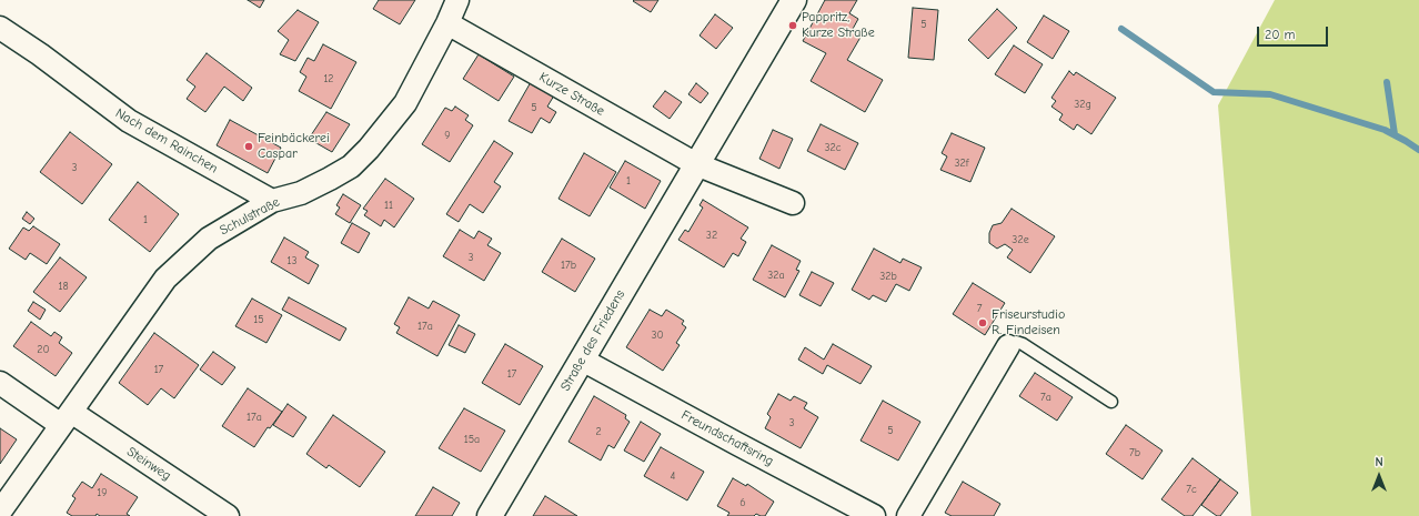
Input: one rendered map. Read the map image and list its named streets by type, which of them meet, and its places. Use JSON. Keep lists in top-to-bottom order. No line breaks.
{"streets":{"street":["Kurze Straße","Nach dem Rainchen","Schulstraße","Straße des Friedens","Freundschaftsring","Steinweg"]},"crossings":[["Kurze Straße","Schulstraße"],["Kurze Straße","Straße des Friedens"],["Nach dem Rainchen","Schulstraße"],["Schulstraße","Steinweg"],["Straße des Friedens","Freundschaftsring"]],"places":["Pappritz, Kurze Straße","Feinbäckerei Caspar","Friseurstudio R. Findeisen"],"house_numbers":["5","12","32g","5","9","32c","32f","3","1","11","1","32","32e","3","13","17b","32a","32b","18","7","15","17a","30","20","17","17","7a","17a","3","5","2","15a","7b","4","7c","19","6"],"scale_bar":"20 m","north":"top"}
